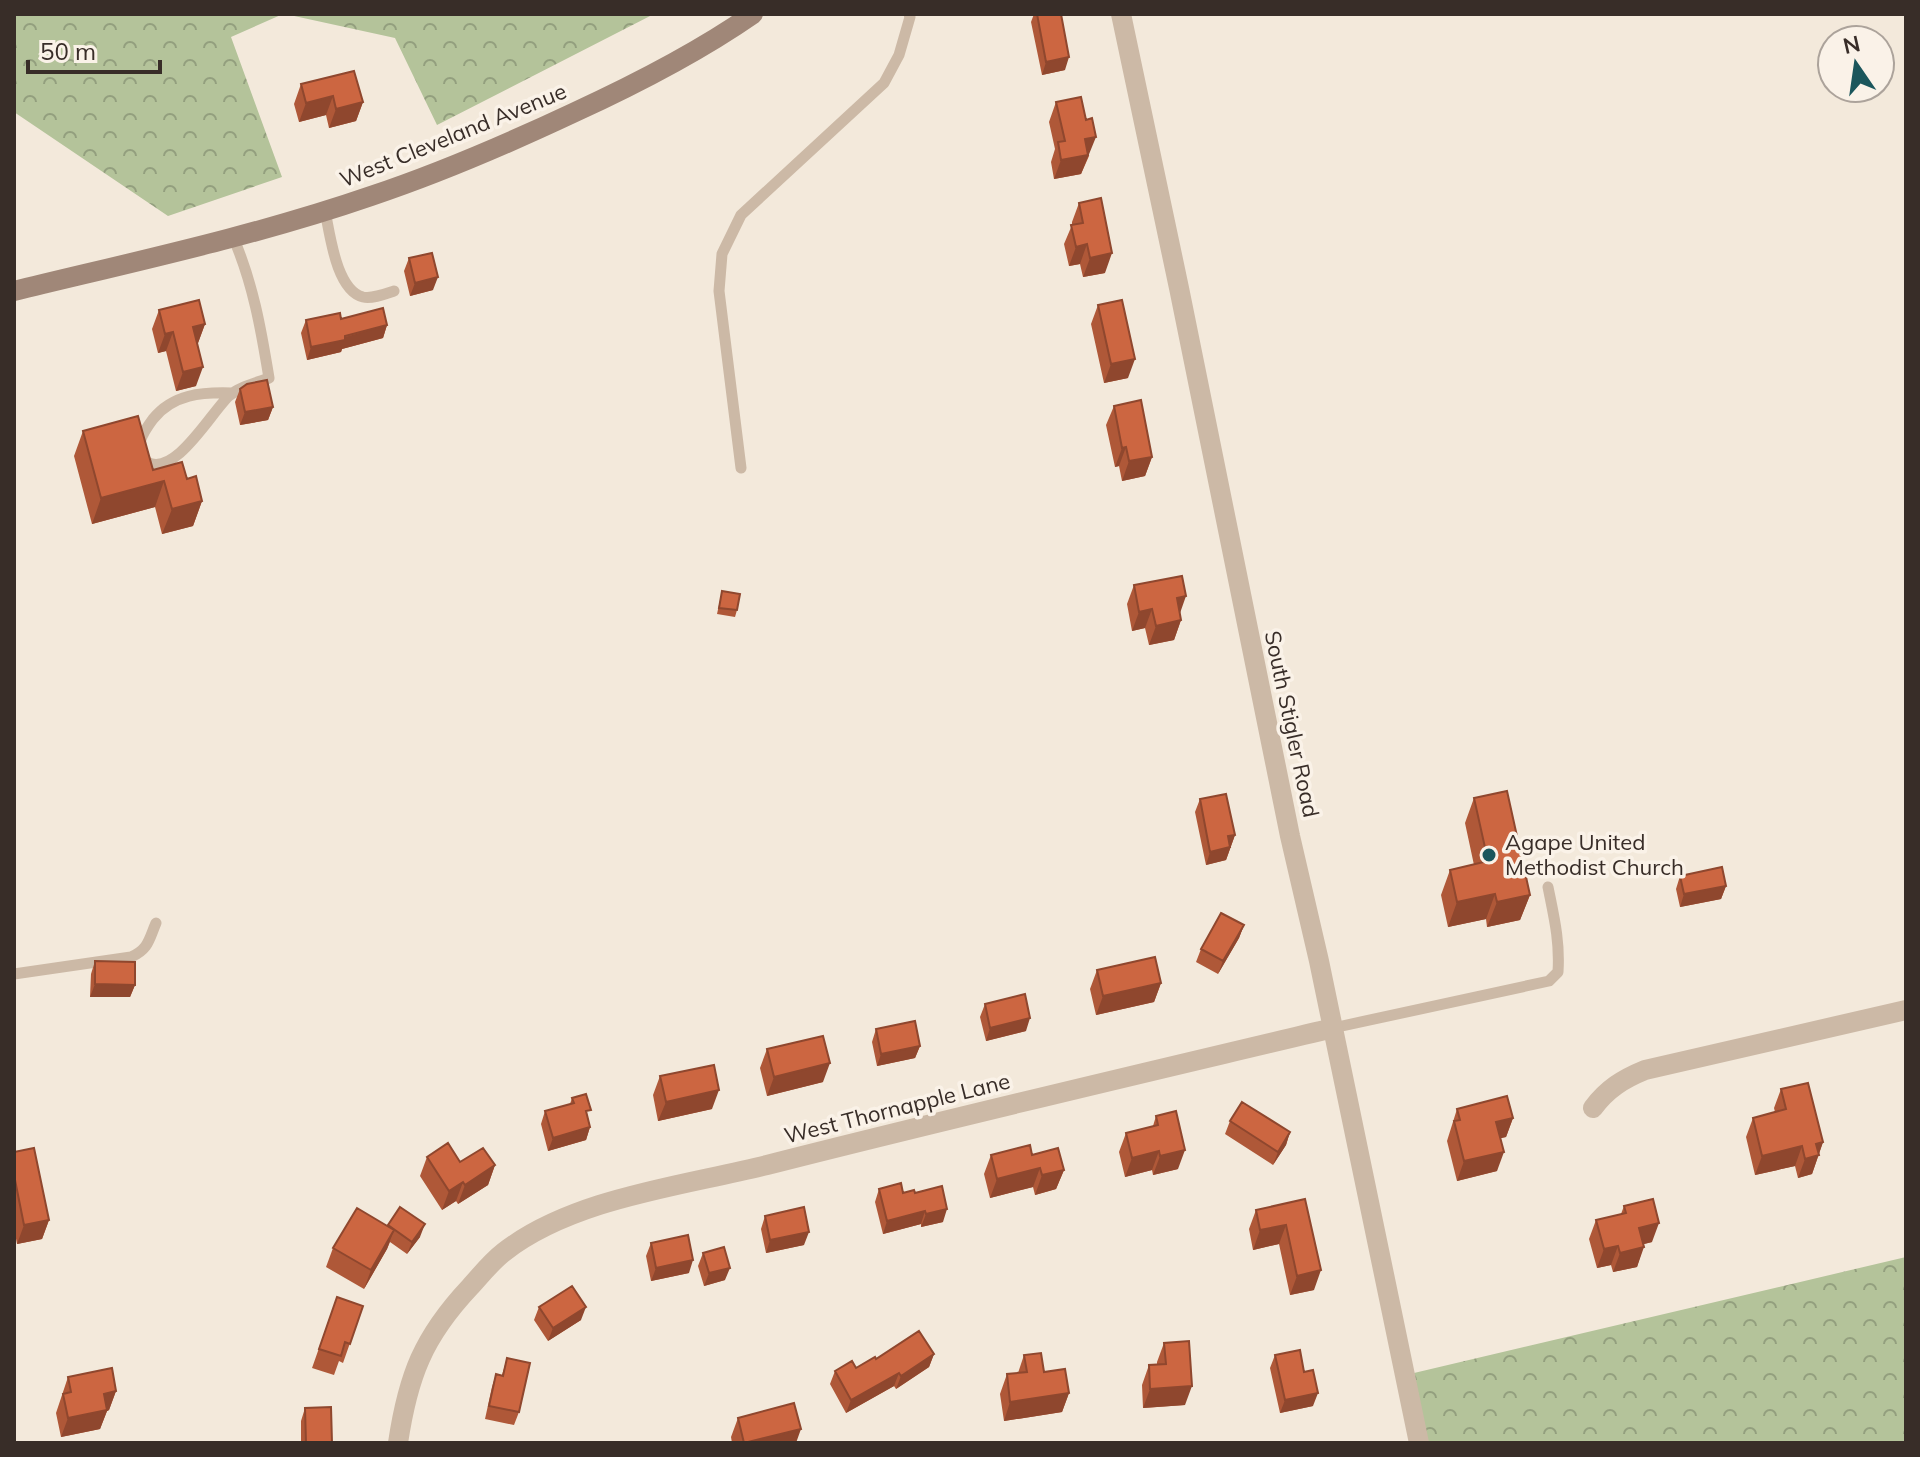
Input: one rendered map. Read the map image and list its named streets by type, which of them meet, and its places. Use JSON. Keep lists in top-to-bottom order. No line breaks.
{"streets":{"main road":["West Cleveland Avenue"],"street":["South Stigler Road","West Thornapple Lane"]},"crossings":[["South Stigler Road","West Thornapple Lane"]],"places":["Agape United Methodist Church"],"scale_bar":"50 m","north":"top"}
